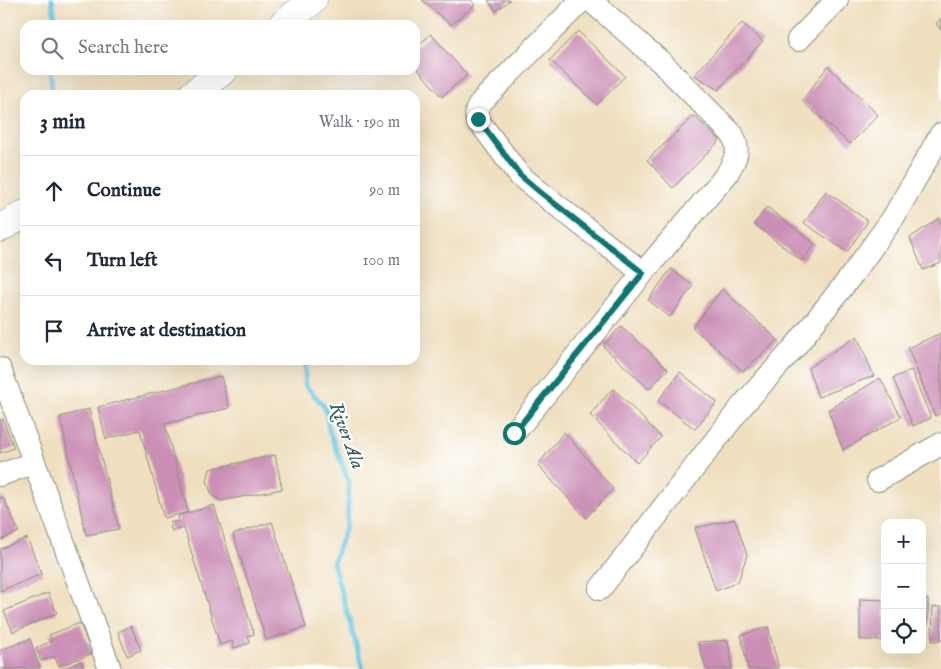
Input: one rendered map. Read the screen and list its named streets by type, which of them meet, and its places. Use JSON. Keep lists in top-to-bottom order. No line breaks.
{"water":["River Ala"],"page":{"search":"Search here","heading":["3 min","Walk · 190 m"],"list":[["Continue","90 m"],["Turn left","100 m"],"Arrive at destination"],"map_buttons":["+","−"]}}
